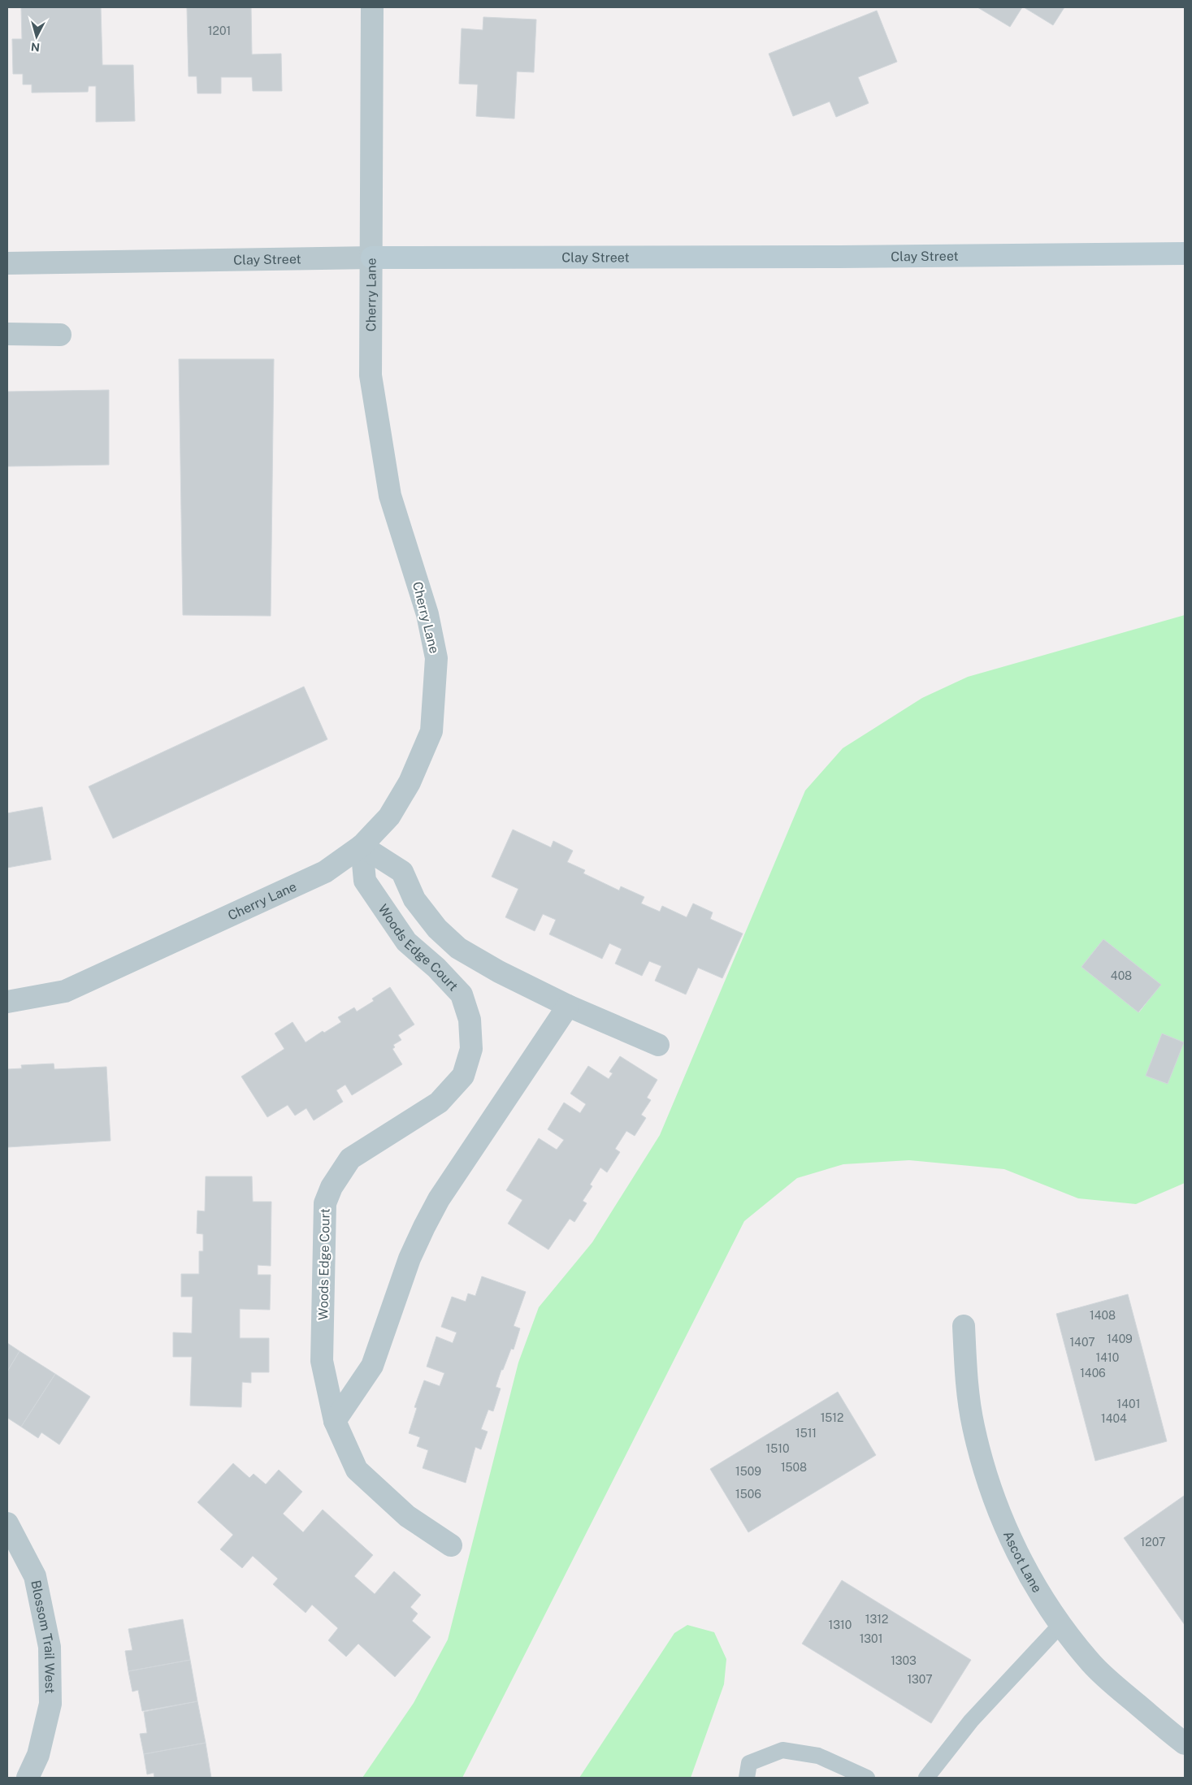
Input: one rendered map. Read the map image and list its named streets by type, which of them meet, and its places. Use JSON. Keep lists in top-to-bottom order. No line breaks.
{"streets":{"street":["Clay Street","Cherry Lane","Woods Edge Court","Ascot Lane","Blossom Trail West"]},"crossings":[["Clay Street","Cherry Lane"],["Cherry Lane","Woods Edge Court"]],"house_numbers":["1201","408","1408","1409","1407","1410","1406","1401","1512","1404","1511","1510","1508","1509","1506","1207","1312","1310","1301","1303","1307"],"north":"bottom"}
